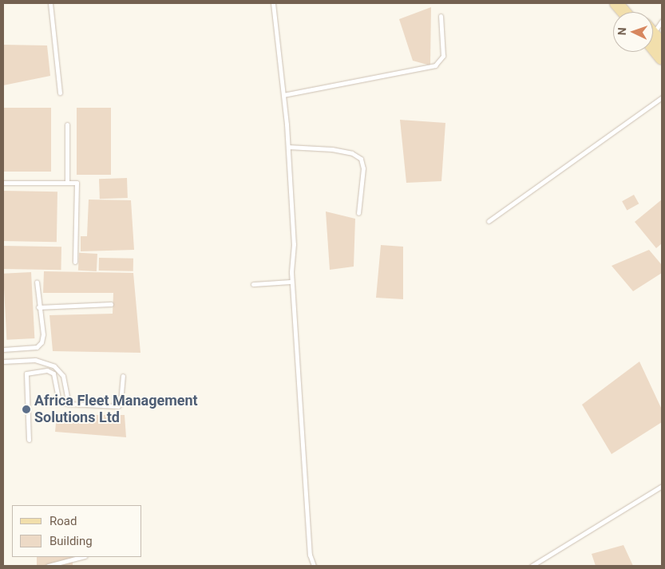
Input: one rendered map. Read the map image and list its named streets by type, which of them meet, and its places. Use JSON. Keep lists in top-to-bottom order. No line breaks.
{"places":["Africa Fleet Management Solutions Ltd"],"legend":["Road","Building"],"north":"left"}
